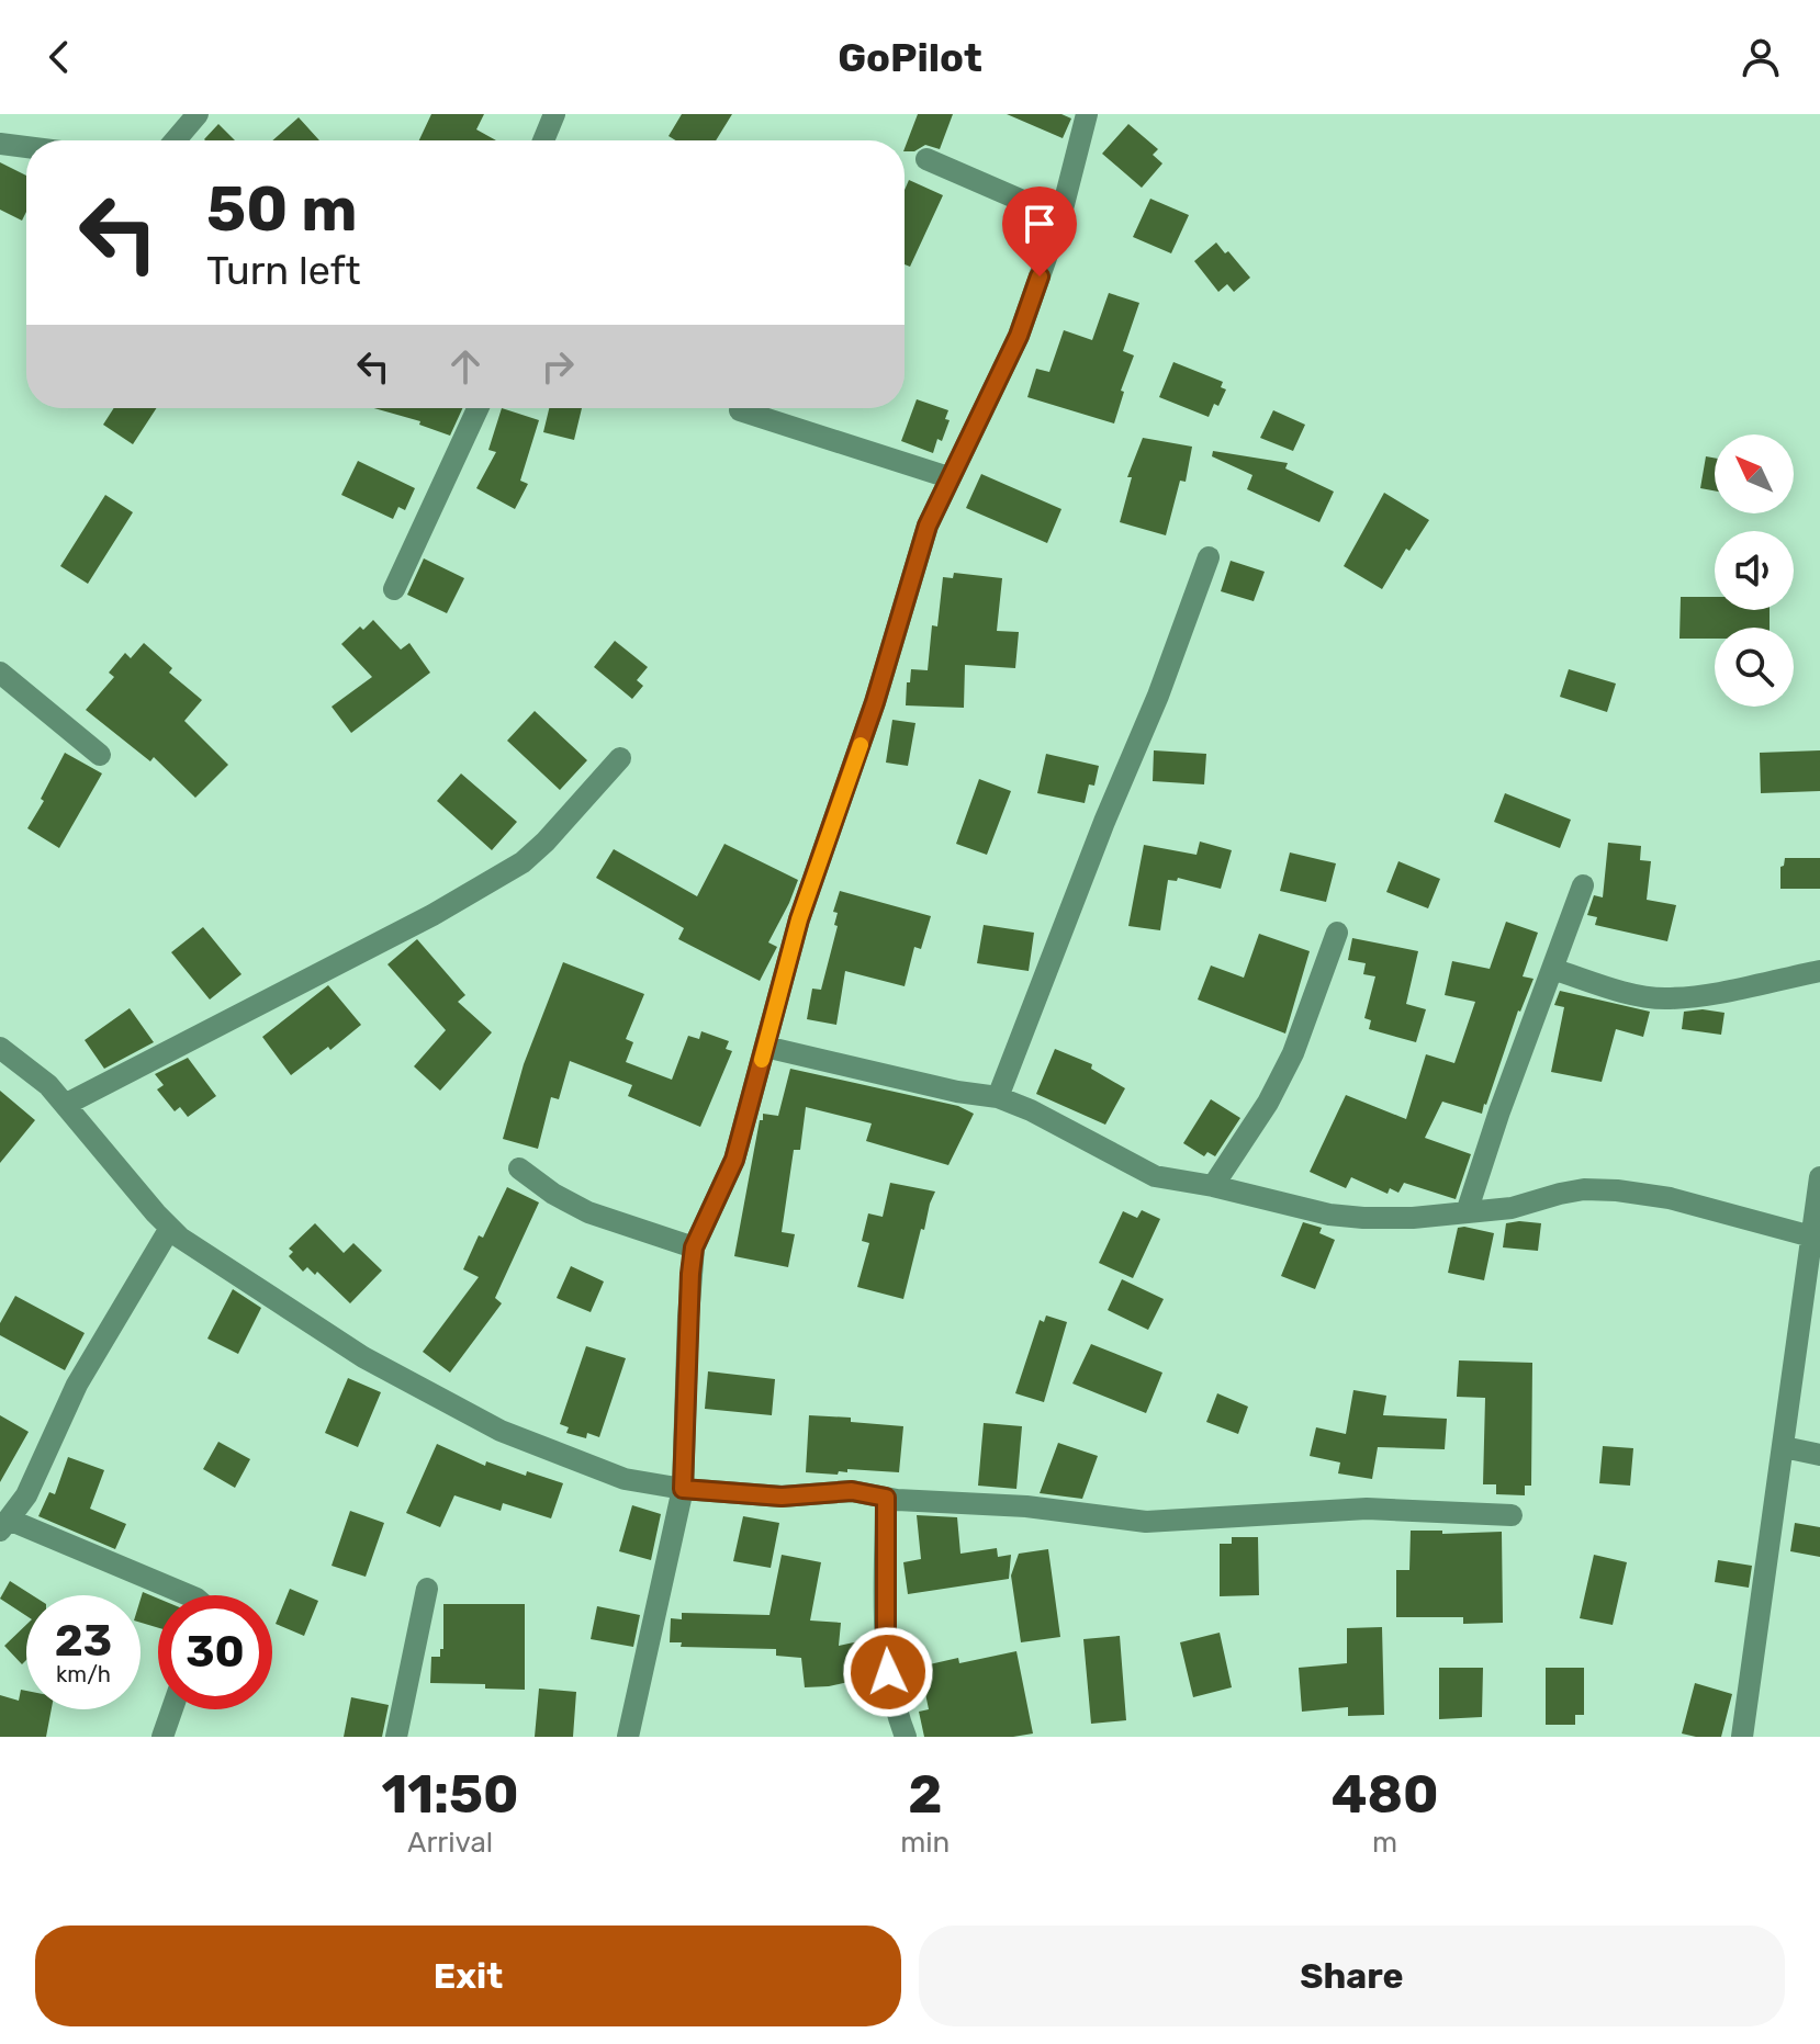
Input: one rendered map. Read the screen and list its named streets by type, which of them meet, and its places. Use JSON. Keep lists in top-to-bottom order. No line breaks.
{"north":"top left","page":{"header":"GoPilot","turn":["50 m","Turn left"],"speed":"23 km/h","limit":"30","eta":["11:50","Arrival","2","min","480","m"],"buttons":["Exit","Share"]}}
